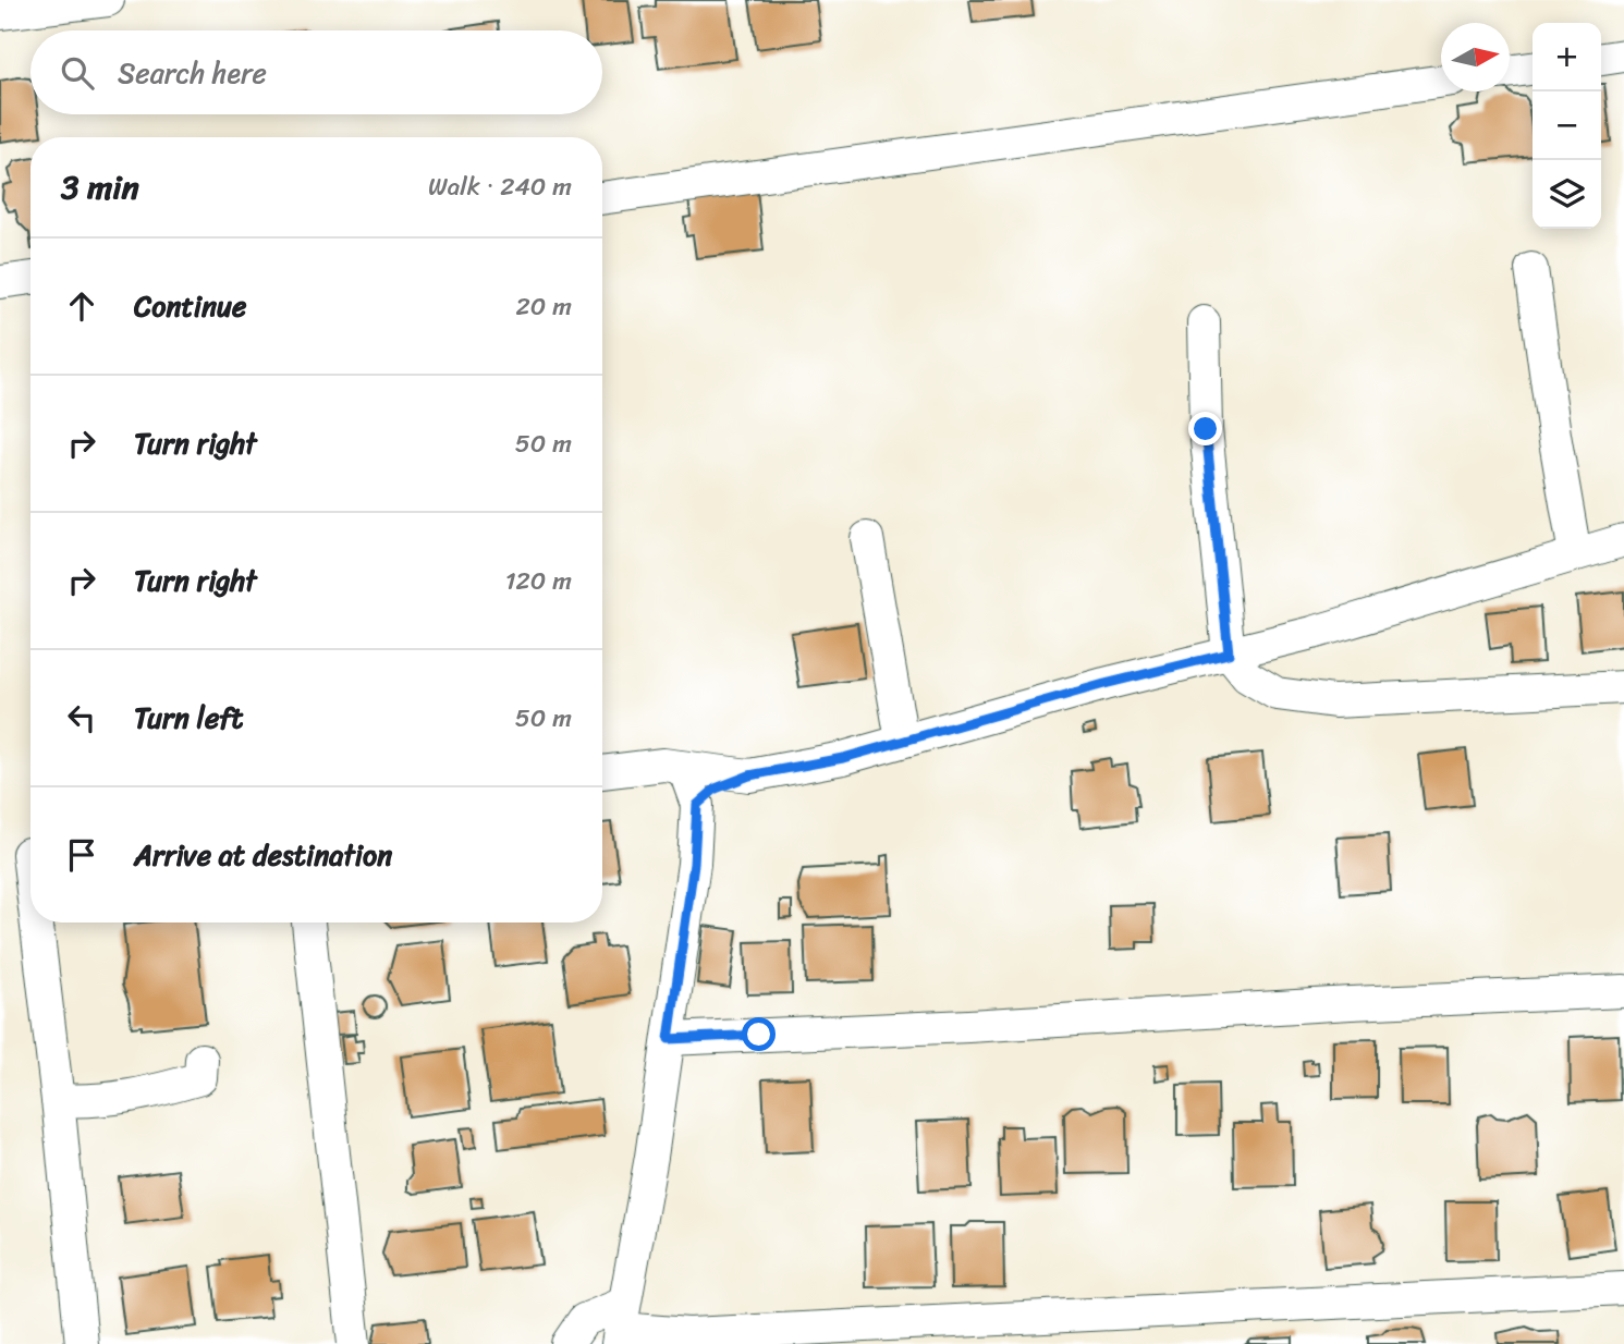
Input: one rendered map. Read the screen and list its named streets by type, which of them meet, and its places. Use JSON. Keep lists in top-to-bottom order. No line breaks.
{"north":"right","page":{"map_buttons":["+","−"],"search":"Search here","heading":["3 min","Walk · 240 m"],"list":[["Continue","20 m"],["Turn right","50 m"],["Turn right","120 m"],["Turn left","50 m"],"Arrive at destination"]}}
